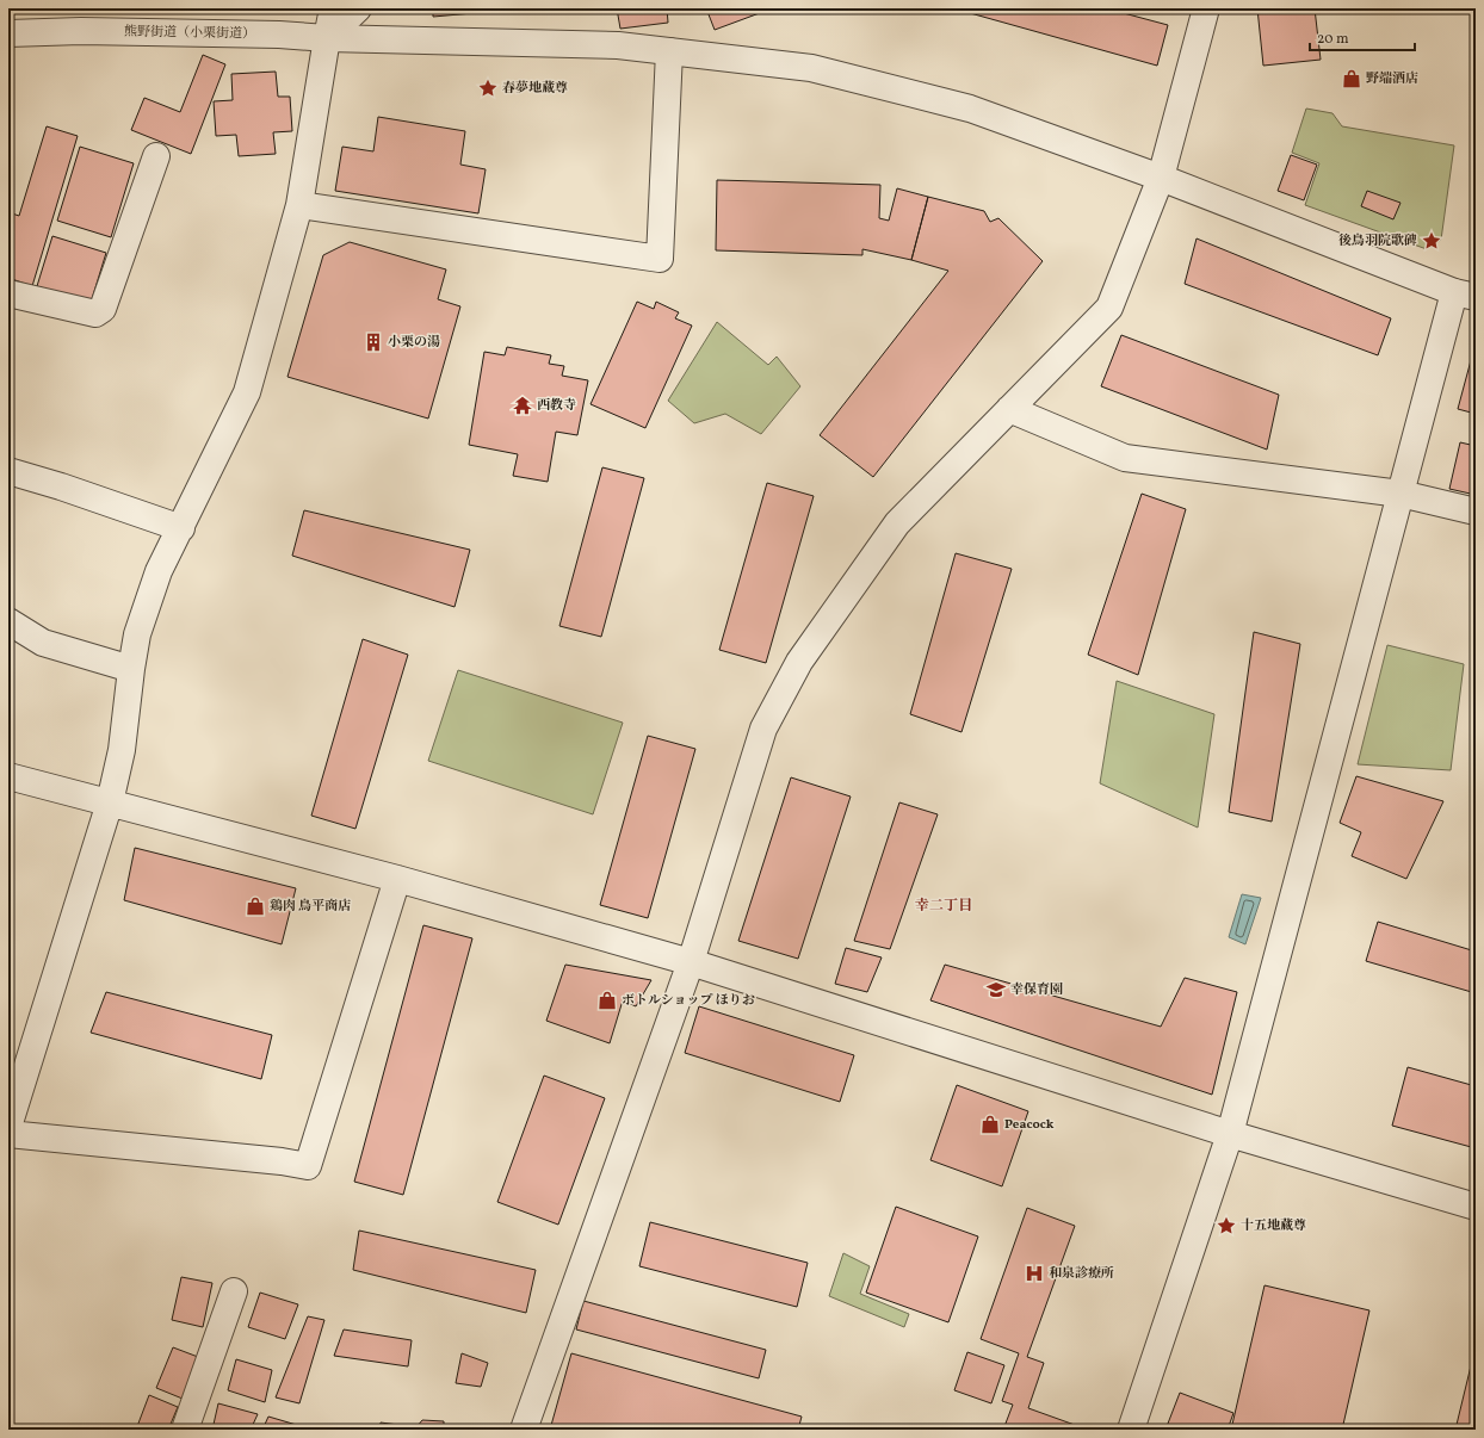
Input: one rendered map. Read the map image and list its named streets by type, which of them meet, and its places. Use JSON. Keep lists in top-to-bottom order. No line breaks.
{"streets":{"street":["熊野街道（小栗街道）"]},"districts":["幸二丁目"],"places":{"shop":["野端酒店","鶏肉 鳥平商店","ボトルショップ ほりお","Peacock"],"place":["春夢地蔵尊","後鳥羽院歌碑","十五地蔵尊"],"building":["小栗の湯"],"temple":["西教寺"],"school or university":["幸保育園"],"hospital":["和泉診療所"]},"scale_bar":"20 m"}
